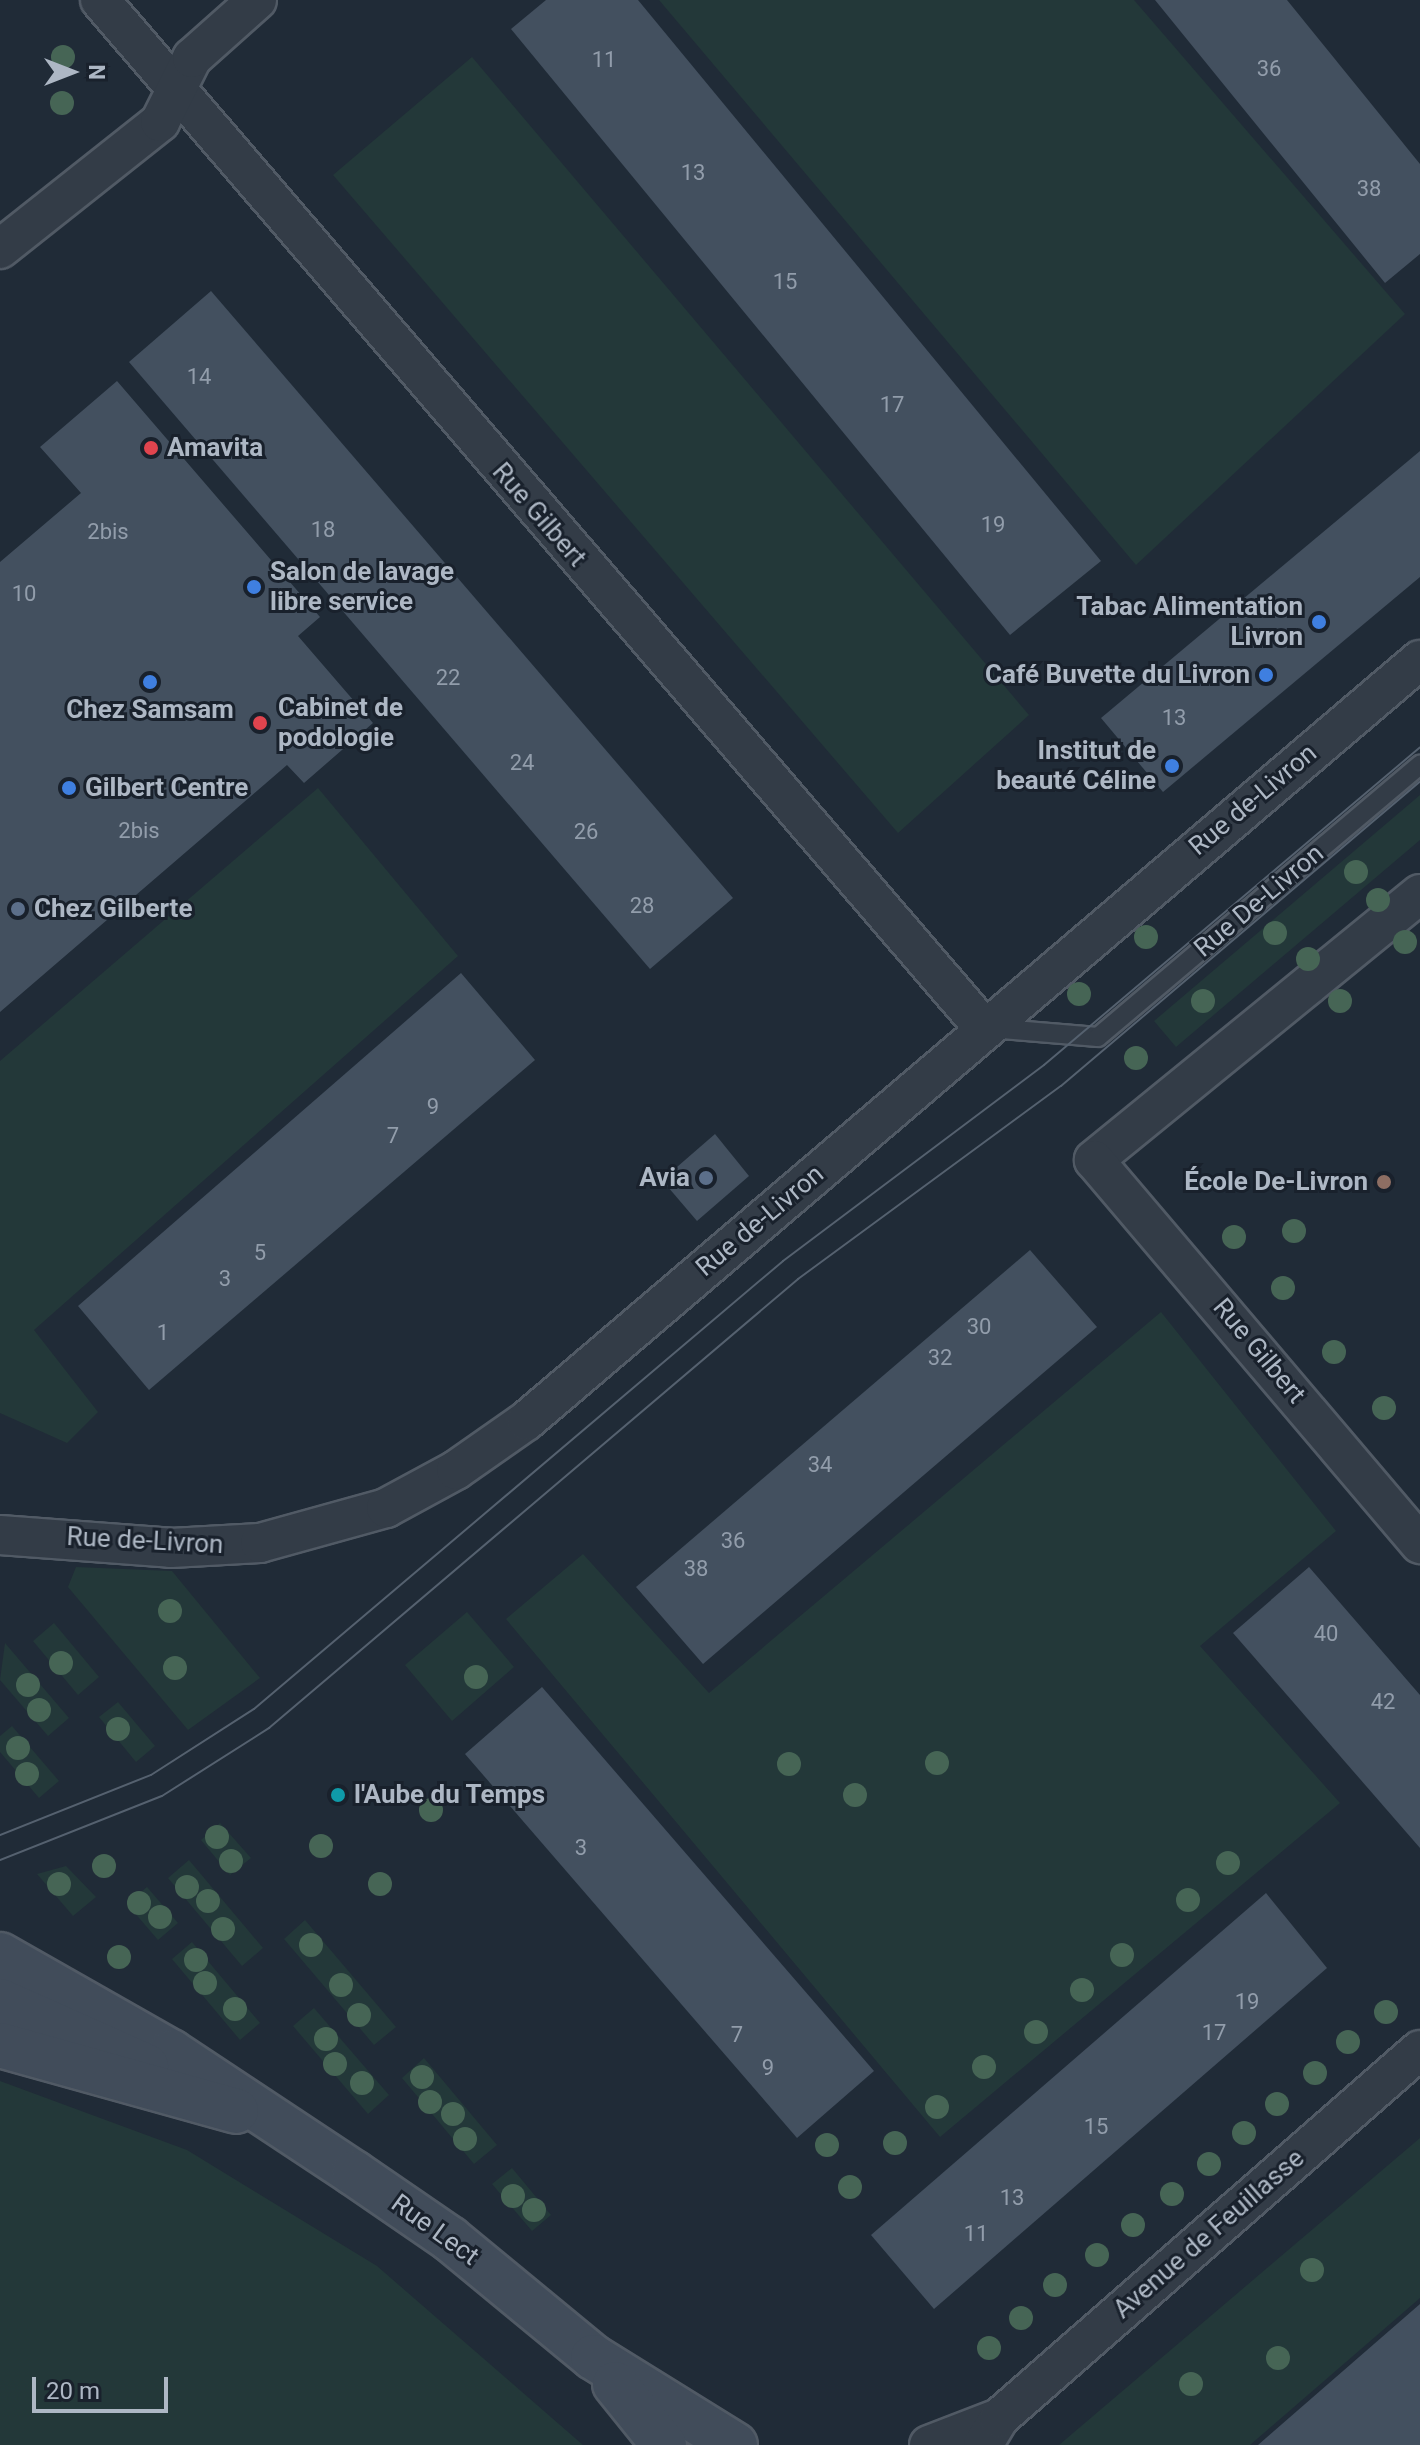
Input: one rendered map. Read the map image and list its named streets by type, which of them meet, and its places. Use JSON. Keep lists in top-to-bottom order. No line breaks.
{"streets":{"main road":["Rue Lect"],"street":["Rue Gilbert","Rue de-Livron","Avenue de Feuillasse"],"lane":["Rue De-Livron"]},"crossings":[["Rue Gilbert","Rue de-Livron"],["Rue Gilbert","Rue De-Livron"],["Rue de-Livron","Rue De-Livron"]],"places":["Amavita","Salon de lavage libre service","Tabac Alimentation Livron","Café Buvette du Livron","Chez Samsam","Cabinet de podologie","Institut de beauté Céline","Gilbert Centre","Chez Gilberte","Avia","École De-Livron","l'Aube du Temps"],"house_numbers":["11","36","13","38","15","14","17","19","18","2bis","10","22","13","24","2bis","26","28","9","7","5","3","30","1","32","34","36","38","40","42","3","19","17","7","9","15","13","11"],"scale_bar":"20 m","north":"right"}
